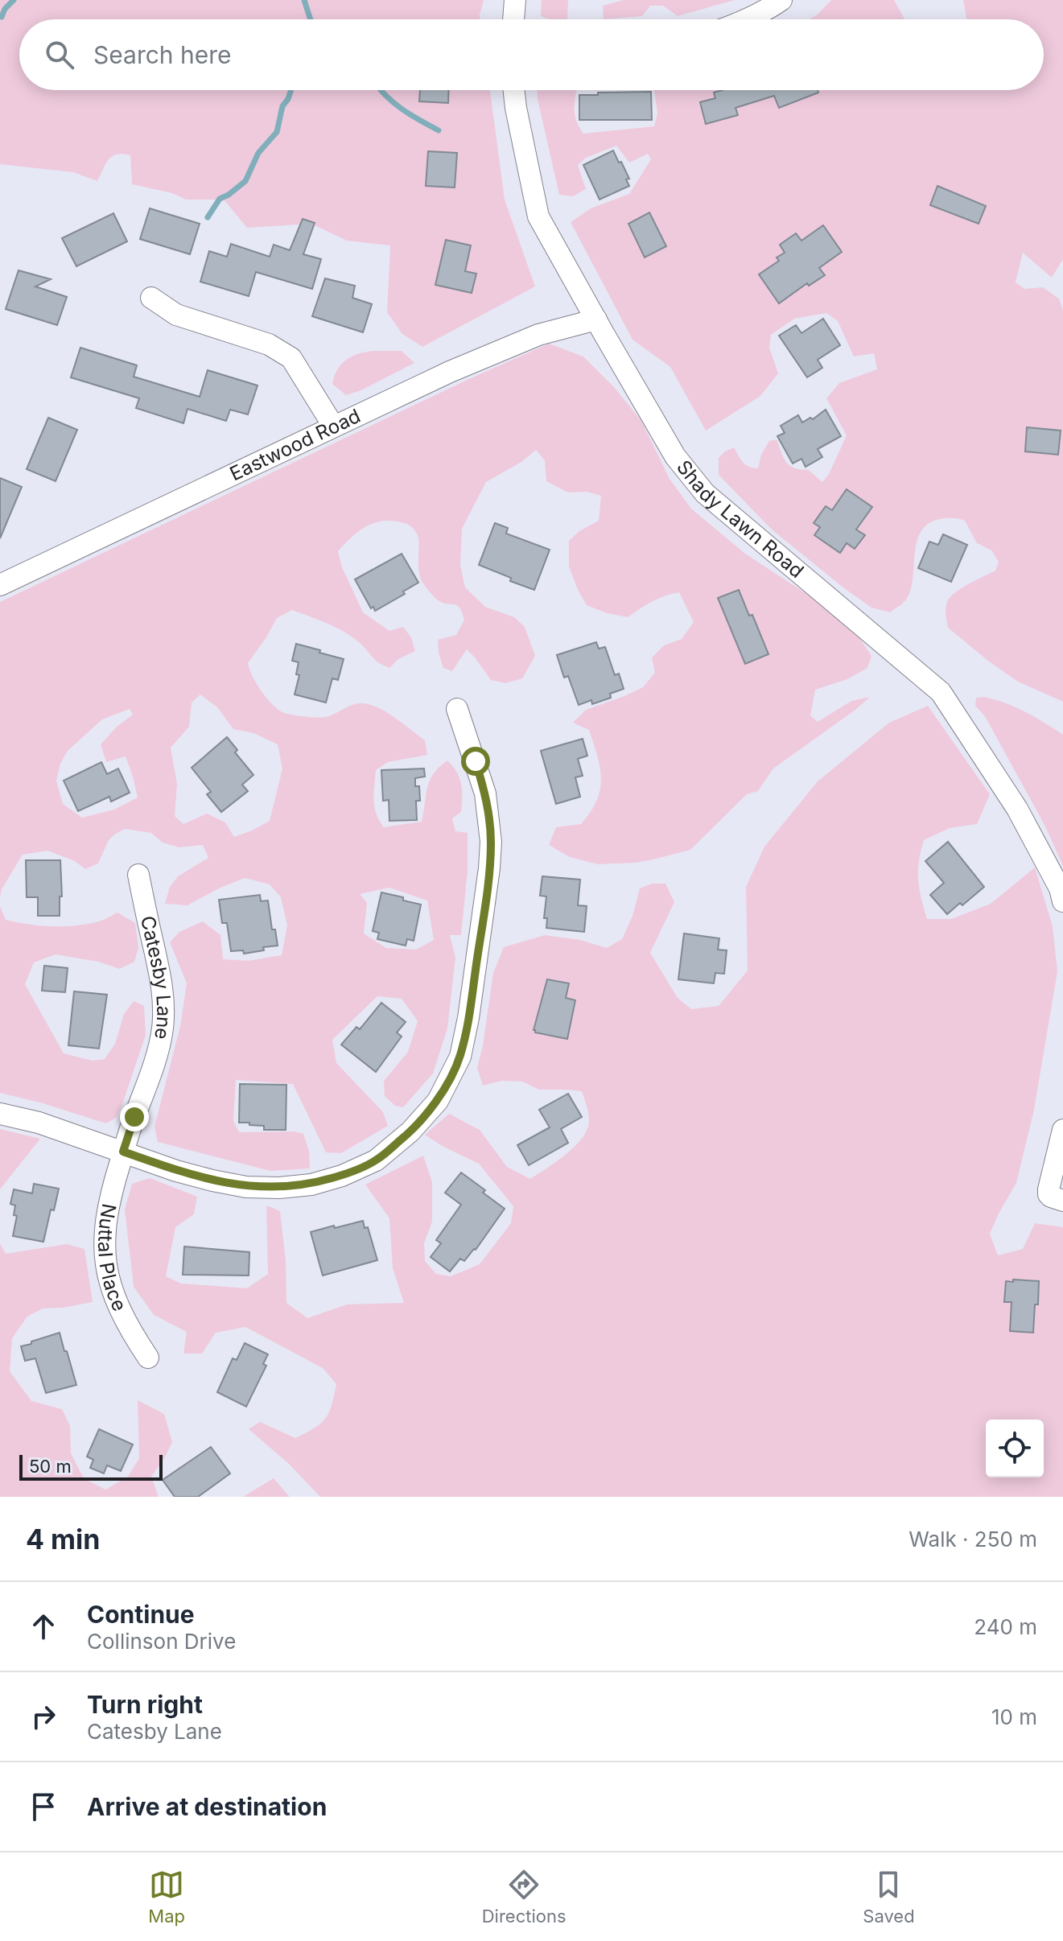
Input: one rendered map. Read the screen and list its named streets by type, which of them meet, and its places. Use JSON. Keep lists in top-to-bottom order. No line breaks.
{"streets":{"street":["Eastwood Road","Shady Lawn Road","Catesby Lane","Nuttal Place"]},"crossings":[["Eastwood Road","Shady Lawn Road"],["Catesby Lane","Nuttal Place"]],"scale_bar":"50 m","page":{"search":"Search here","scale":"50 m","heading":["4 min","Walk · 250 m"],"list":[["Continue","Collinson Drive","240 m"],["Turn right","Catesby Lane","10 m"],"Arrive at destination"],"nav":["Map","Directions","Saved"]}}
